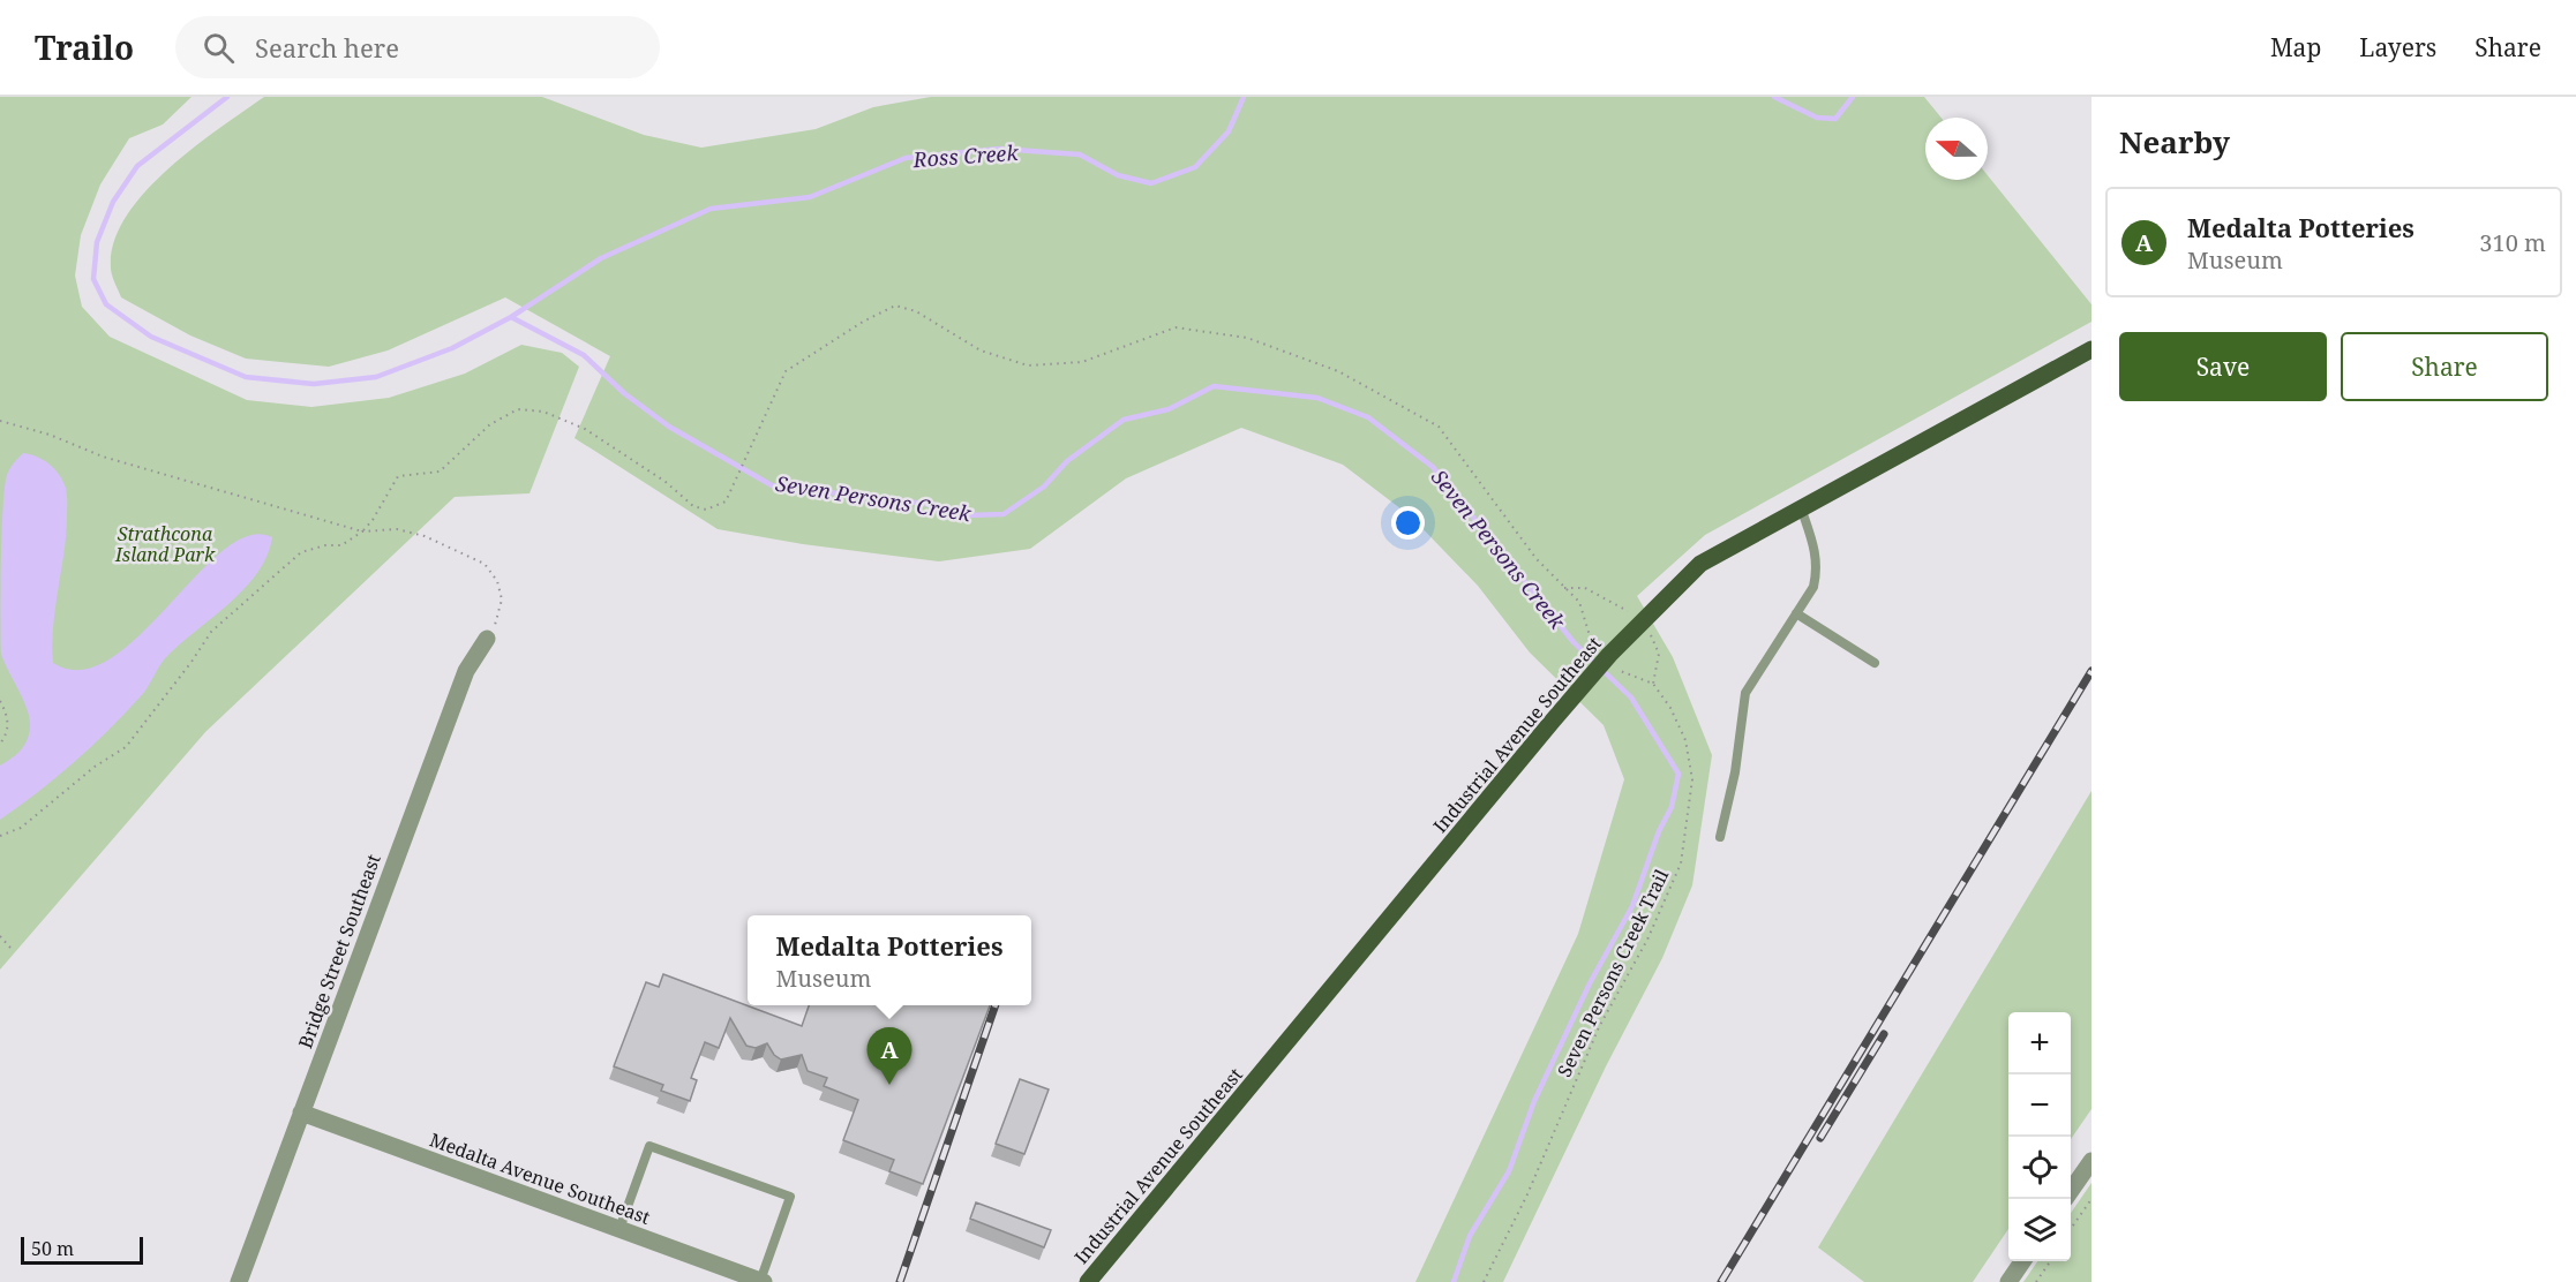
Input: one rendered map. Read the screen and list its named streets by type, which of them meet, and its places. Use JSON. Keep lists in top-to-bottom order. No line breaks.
{"streets":{"main road":["Industrial Avenue Southeast"],"street":["Bridge Street Southeast","Medalta Avenue Southeast"],"path":["Seven Persons Creek Trail"]},"crossings":[["Industrial Avenue Southeast","Seven Persons Creek Trail"],["Bridge Street Southeast","Medalta Avenue Southeast"]],"water":["Ross Creek","Seven Persons Creek"],"parks":["Strathcona Island Park"],"scale_bar":"50 m","north":"left","page":{"header":"Trailo","search":"Search here","nav":["Map","Layers","Share"],"heading":"Nearby","list":[{"mark":"A","name":"Medalta Potteries","note":"Museum","value":"310 m"}],"buttons":["Save","Share"],"popup":["Medalta Potteries","Museum"],"map_buttons":["+","−"],"pins":"A","scale":"50 m"}}
